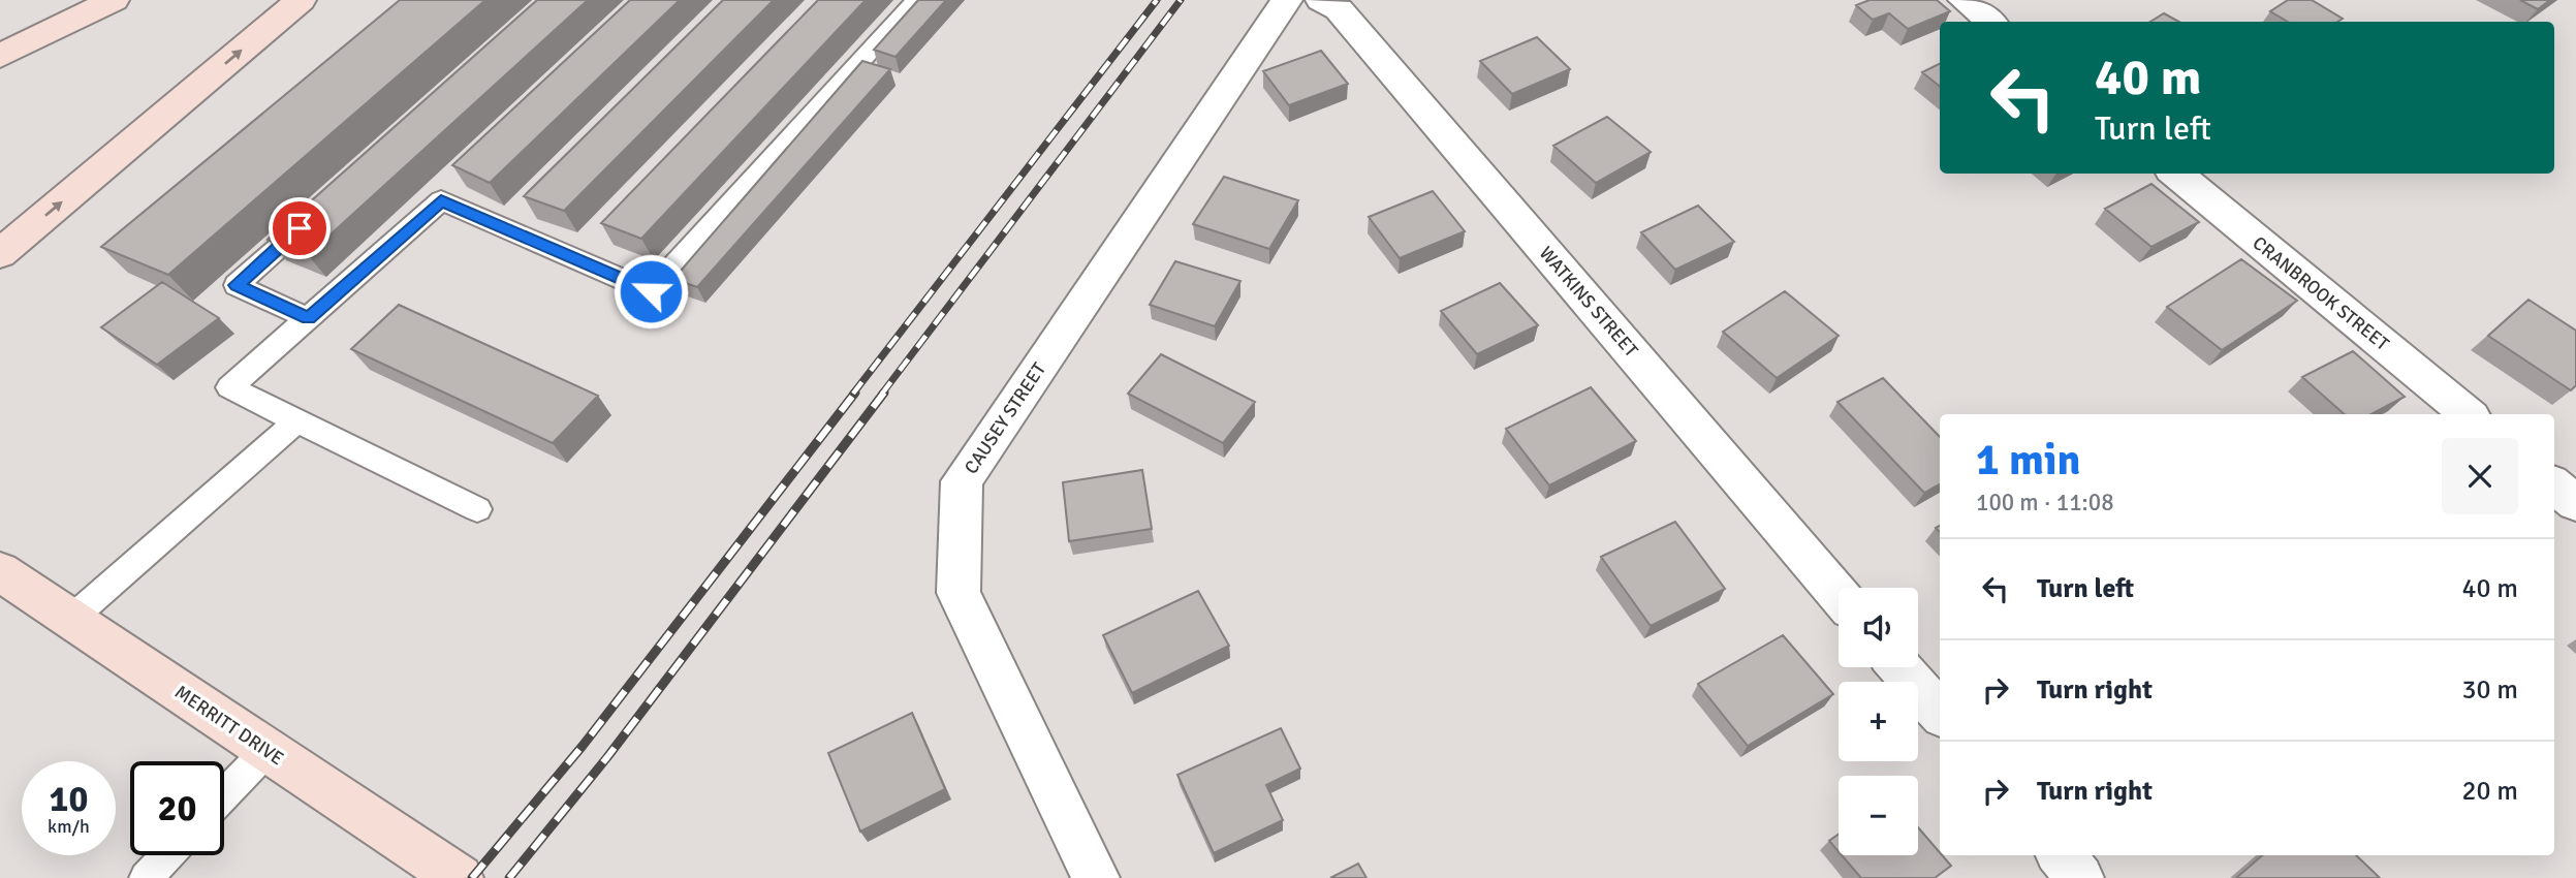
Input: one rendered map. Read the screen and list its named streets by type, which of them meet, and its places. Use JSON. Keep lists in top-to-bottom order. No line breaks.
{"streets":{"main road":["MERRITT DRIVE"],"street":["CRANBROOK STREET","WATKINS STREET","CAUSEY STREET"]},"page":{"turn":["40 m","Turn left"],"heading":["1 min","100 m · 11:08"],"list":[{"name":"Turn left","value":"40 m"},{"name":"Turn right","value":"30 m"},{"name":"Turn right","value":"20 m"}],"map_buttons":["+","−"],"speed":"10 km/h","limit":"20"}}
